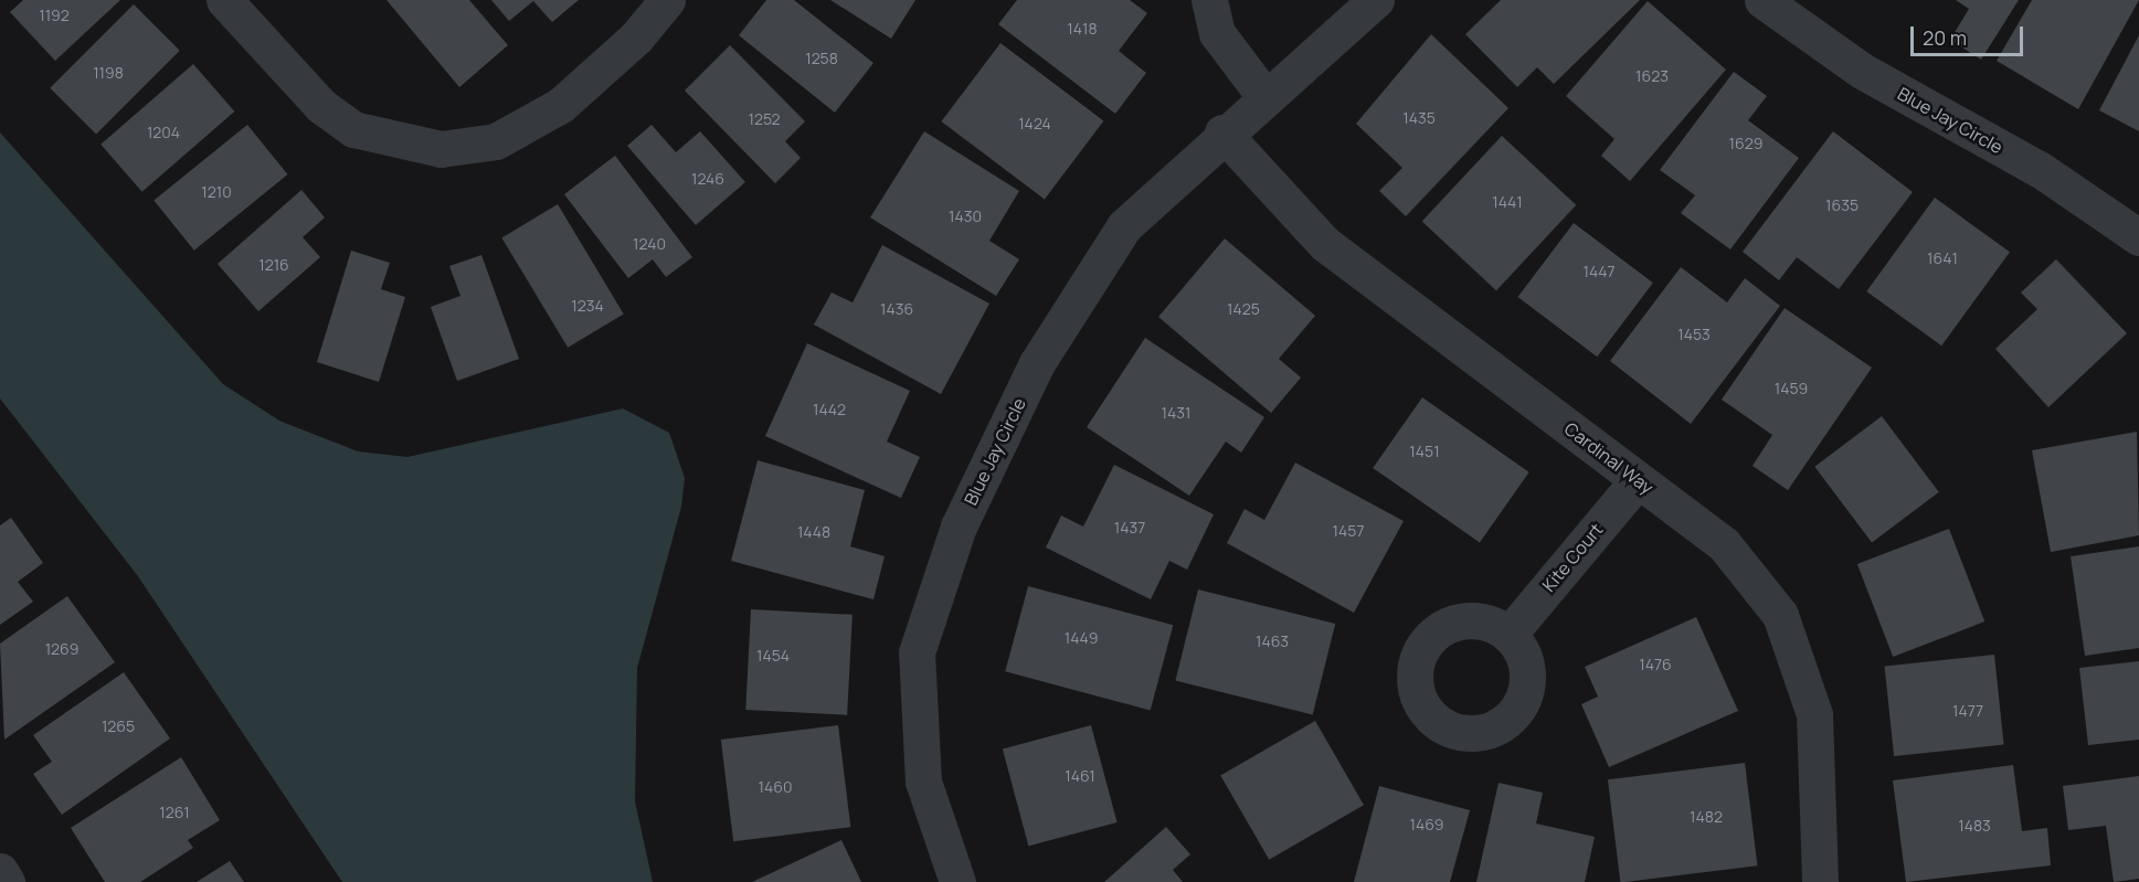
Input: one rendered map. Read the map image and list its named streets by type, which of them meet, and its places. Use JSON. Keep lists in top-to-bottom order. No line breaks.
{"streets":{"street":["Blue Jay Circle","Cardinal Way","Kite Court"]},"crossings":[["Blue Jay Circle","Cardinal Way"],["Cardinal Way","Kite Court"]],"house_numbers":["1192","1418","1258","1198","1623","1435","1252","1424","1204","1629","1246","1210","1441","1635","1430","1240","1641","1216","1447","1234","1436","1425","1453","1459","1442","1431","1451","1437","1457","1448","1449","1463","1269","1454","1476","1477","1265","1461","1460","1261","1482","1469","1483"],"scale_bar":"20 m"}
